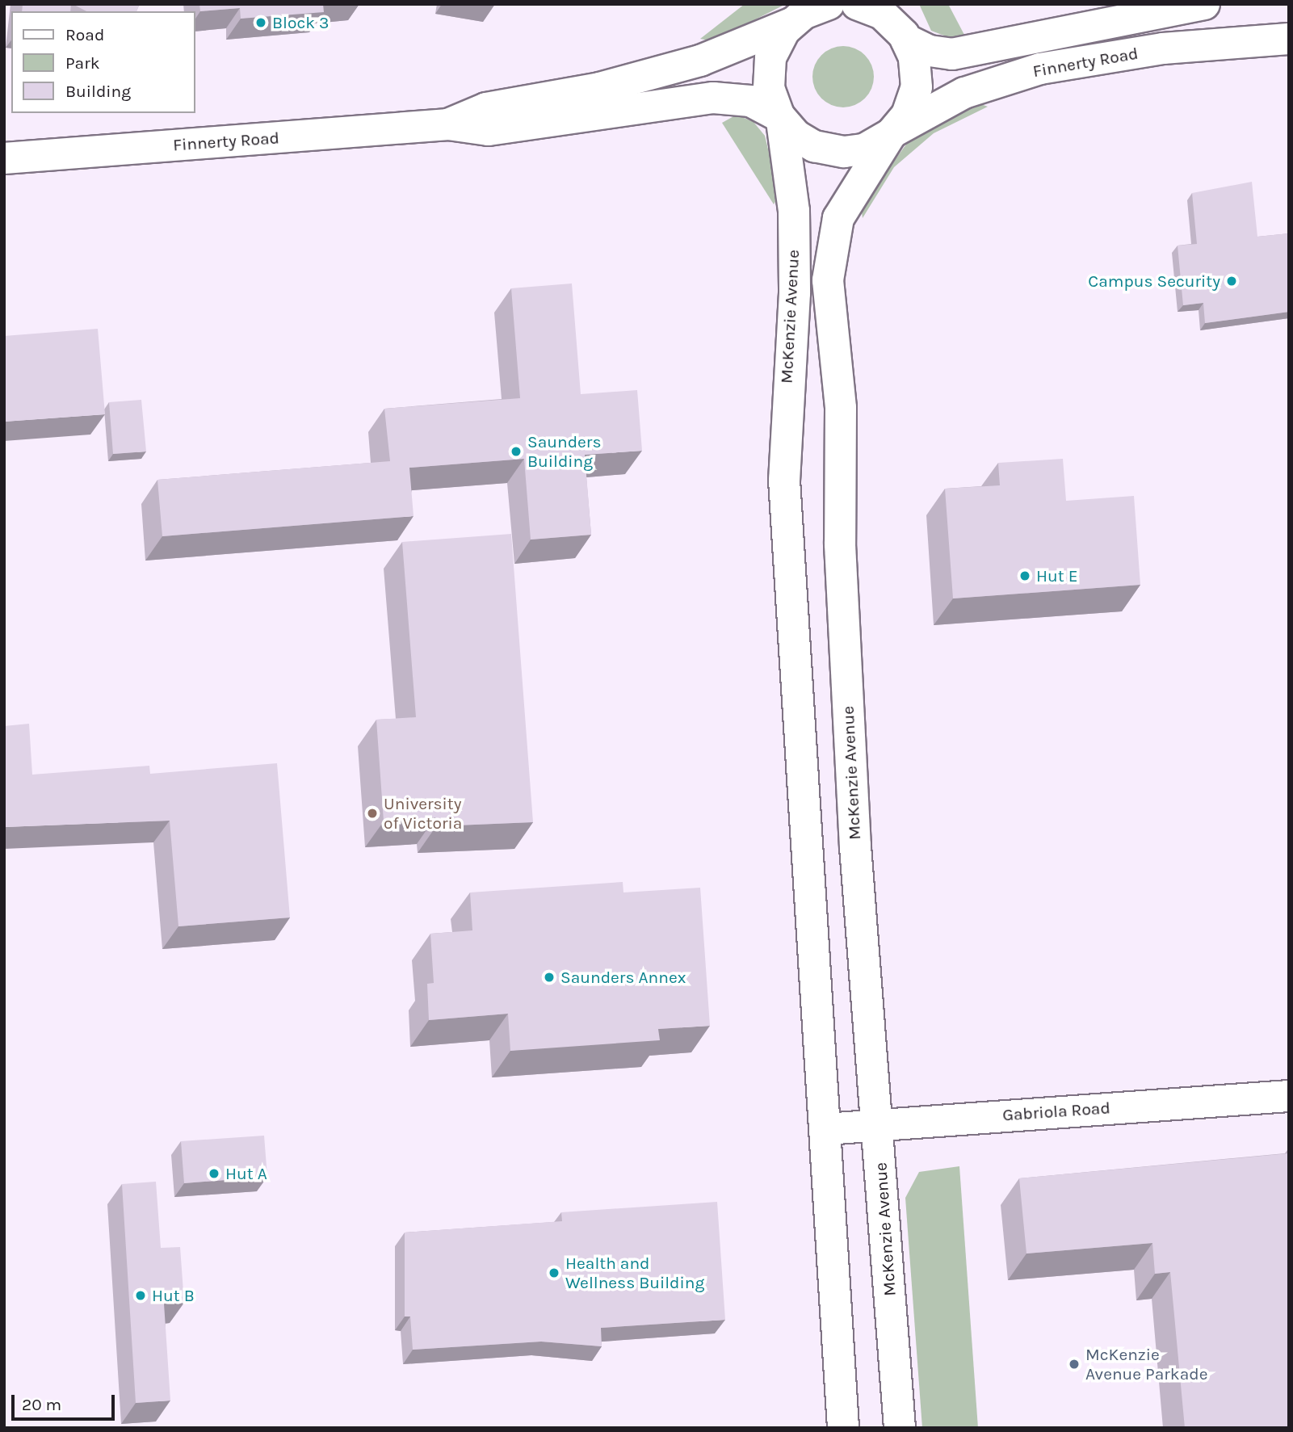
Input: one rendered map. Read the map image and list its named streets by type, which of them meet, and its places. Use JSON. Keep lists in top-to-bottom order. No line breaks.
{"streets":{"main road":["Finnerty Road","McKenzie Avenue","Gabriola Road"]},"crossings":[["Finnerty Road","McKenzie Avenue"],["McKenzie Avenue","Gabriola Road"]],"places":["Block 3","Campus Security","Saunders Building","Hut E","University of Victoria","Saunders Annex","Hut A","Health and Wellness Building","Hut B","McKenzie Avenue Parkade"],"legend":["Road","Park","Building"],"scale_bar":"20 m"}
